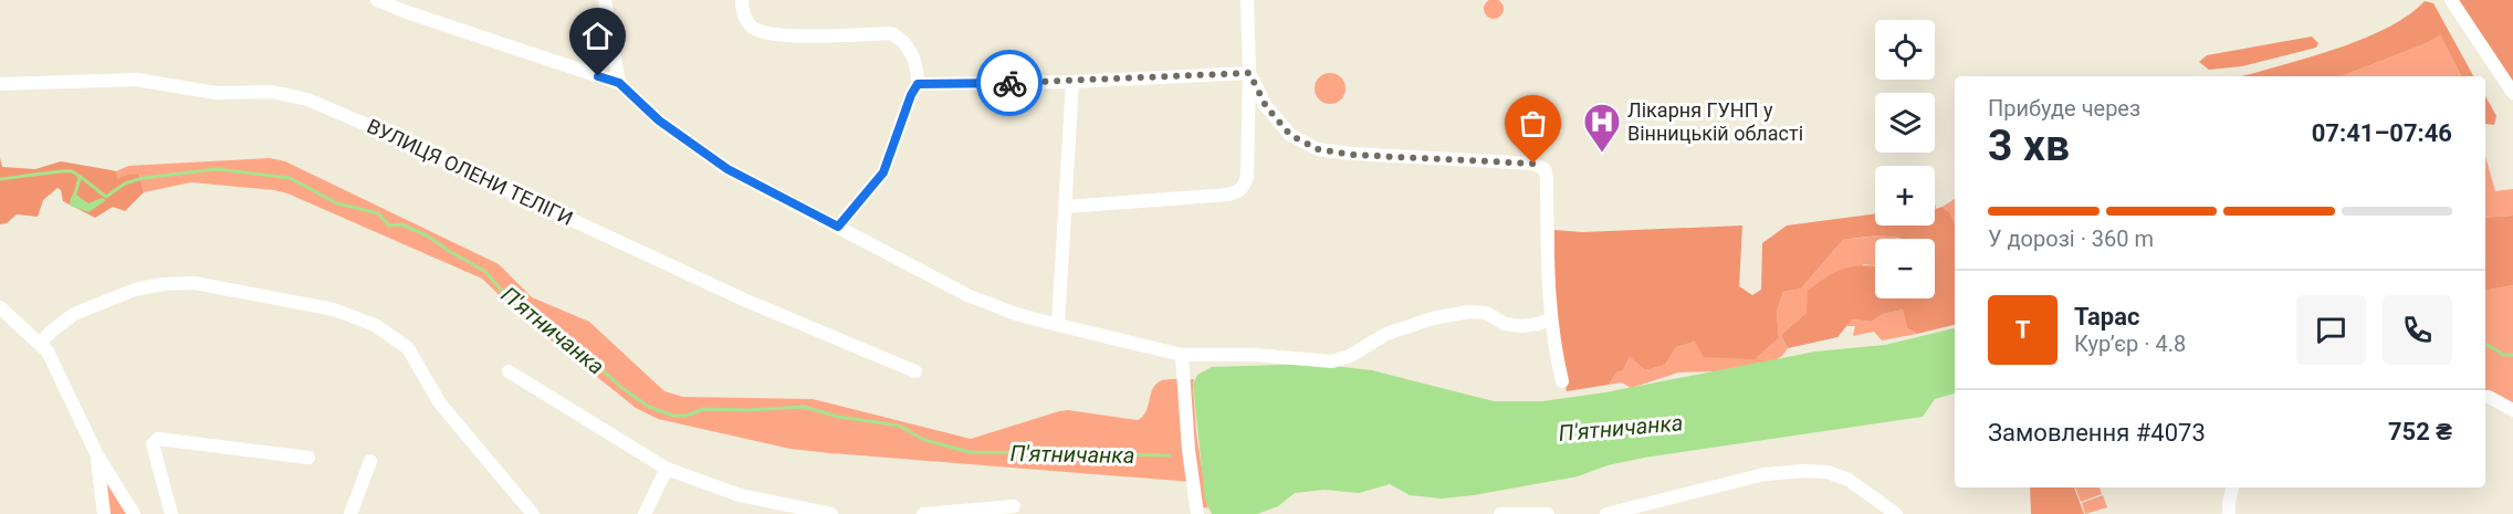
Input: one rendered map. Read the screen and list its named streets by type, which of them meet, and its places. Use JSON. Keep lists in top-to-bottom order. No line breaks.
{"streets":{"street":["ВУЛИЦЯ ОЛЕНИ ТЕЛІГИ"]},"water":["П'ятничанка"],"places":{"hospital":["Лікарня ГУНП у Вінницькій області"]},"page":{"map_buttons":["+","−"],"heading":["3 хв","Прибуде через","07:41–07:46"],"panel":["Тарас","Кур’єр · 4.8","Замовлення #4073","752 ₴"],"bar":"У дорозі · 360 m","round":"Т"}}
